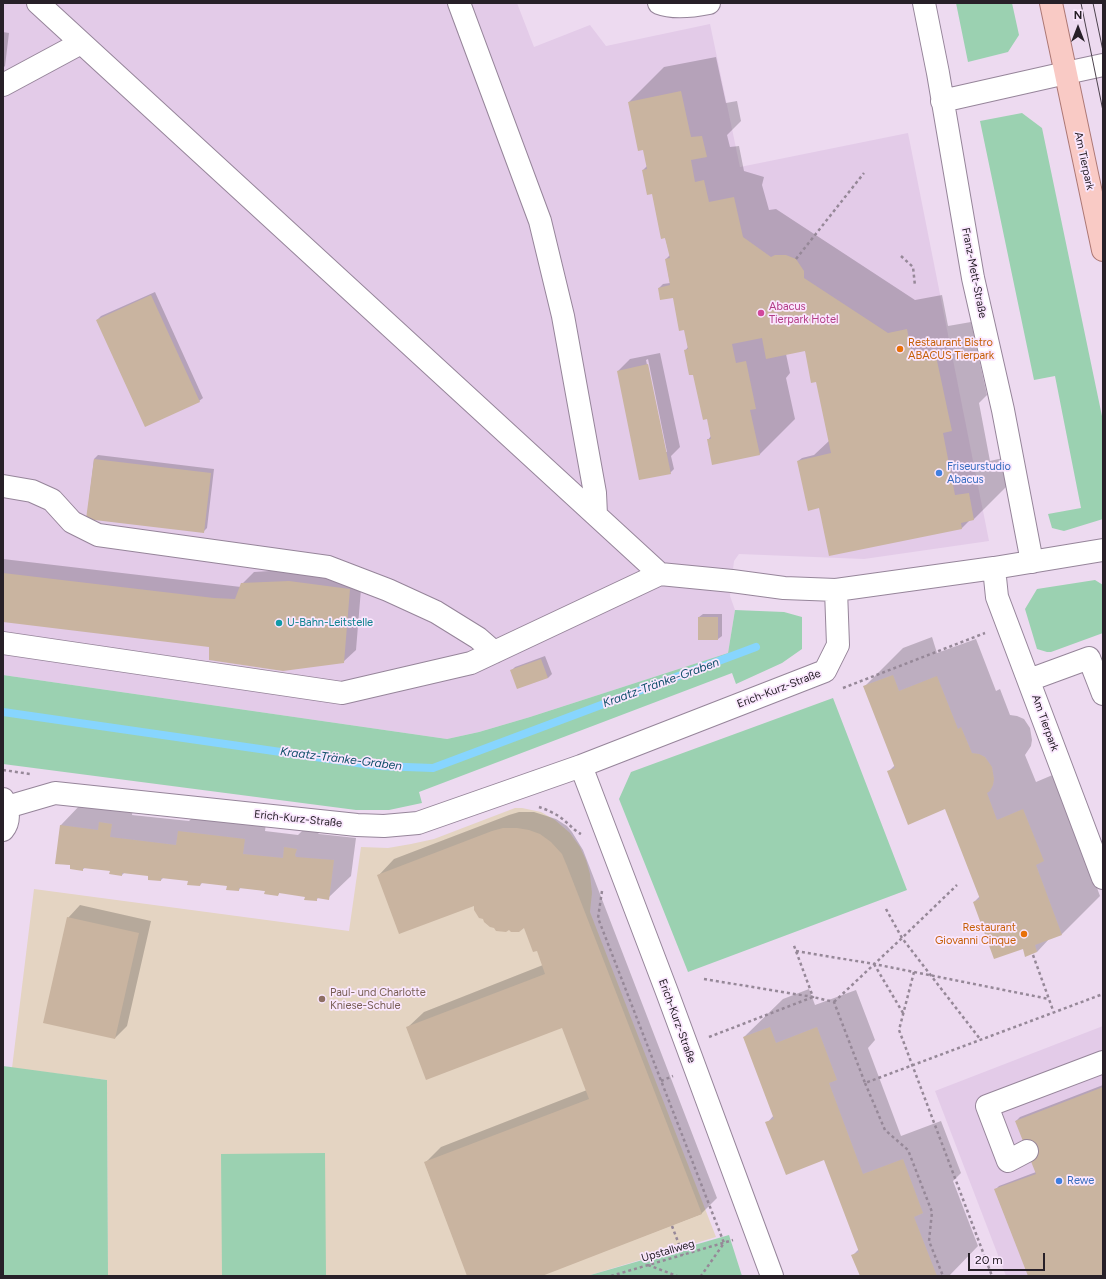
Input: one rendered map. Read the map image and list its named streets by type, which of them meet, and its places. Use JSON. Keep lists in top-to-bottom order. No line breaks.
{"streets":{"main road":["Am Tierpark"],"street":["Franz-Mett-Straße","Erich-Kurz-Straße"],"path":["Upstallweg"]},"water":["Kraatz-Tränke-Graben"],"places":["Abacus Tierpark Hotel","Restaurant Bistro ABACUS Tierpark","Friseurstudio Abacus","U-Bahn-Leitstelle","Restaurant Giovanni Cinque","Paul- und Charlotte Kniese-Schule","Rewe"],"scale_bar":"20 m","north":"top"}
